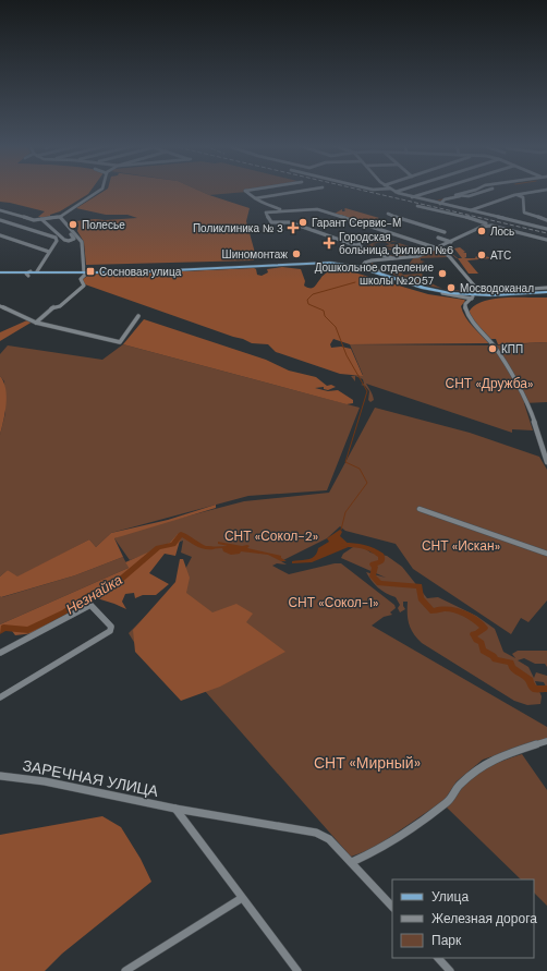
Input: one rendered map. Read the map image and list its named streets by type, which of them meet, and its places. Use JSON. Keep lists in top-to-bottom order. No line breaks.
{"streets":{"street":["ЗАРЕЧНАЯ УЛИЦА"]},"water":["Незнайка"],"parks":["СНТ «Дружба»","СНТ «Сокол-2»","СНТ «Искан»","СНТ «Сокол-1»","СНТ «Мирный»"],"places":{"other":["Гарант Сервис-М","Полесье","Лось","Шиномонтаж","АТС","Дошкольное отделение школы №2057","Мосводоканал","КПП"],"health":["Поликлиника № 3","Городская больница, филиал №6"],"transit":["Сосновая улица"]},"legend":["Улица","Железная дорога","Парк"]}
